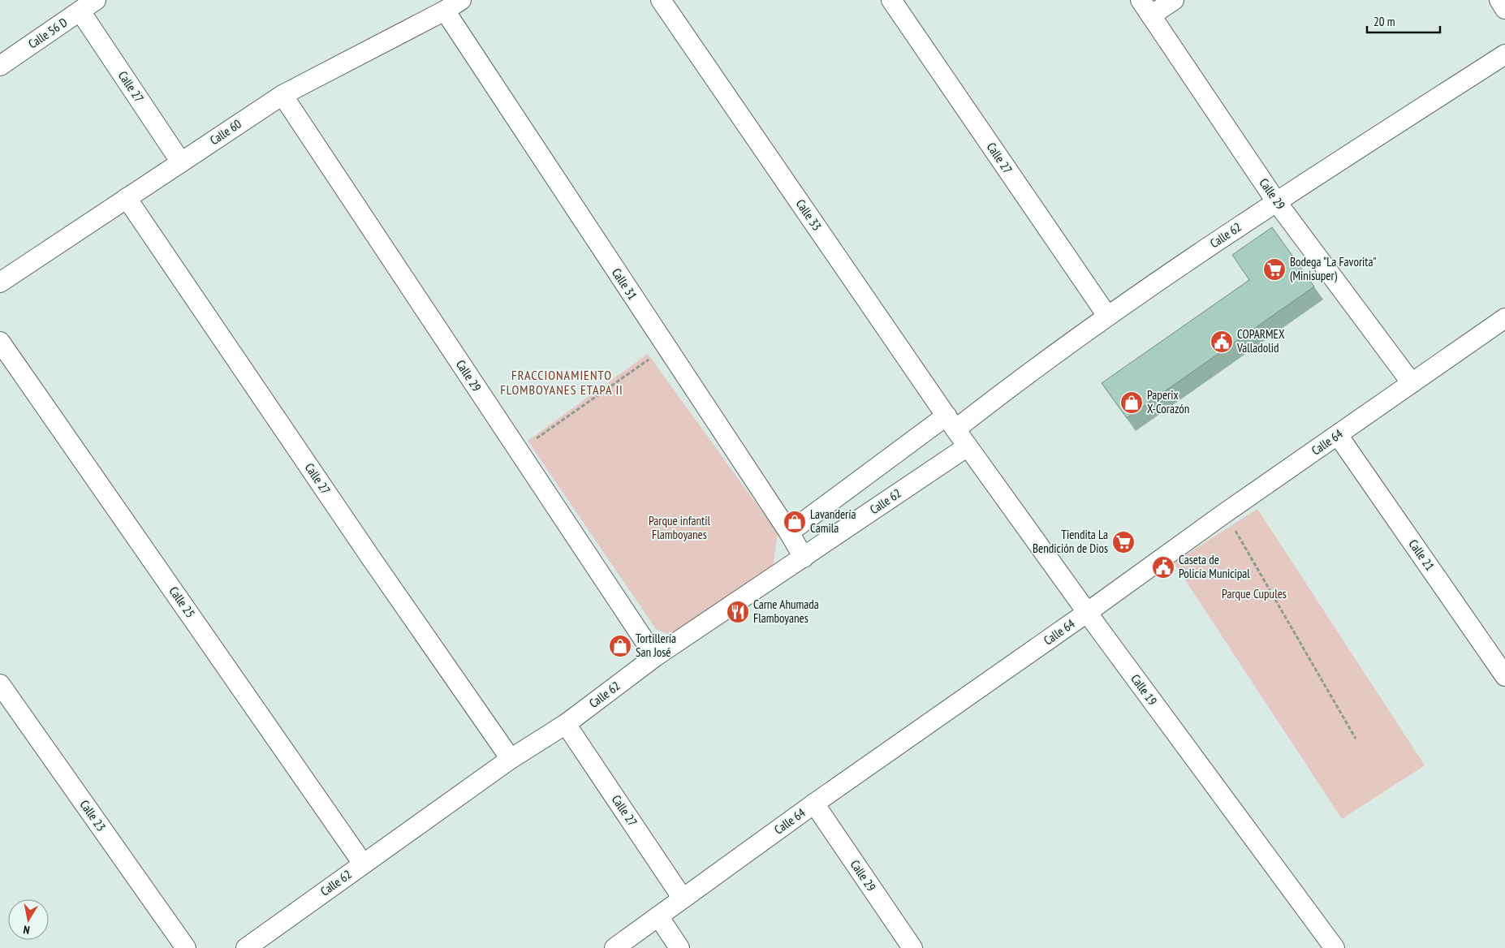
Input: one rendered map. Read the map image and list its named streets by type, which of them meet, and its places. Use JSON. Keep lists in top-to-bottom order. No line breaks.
{"streets":{"street":["Calle 56 D","Calle 27","Calle 60","Calle 29","Calle 33","Calle 62","Calle 31","Calle 64","Calle 21","Calle 25","Calle 19","Calle 23"]},"crossings":[["Calle 56 D","Calle 27"],["Calle 27","Calle 60"],["Calle 27","Calle 62"],["Calle 27","Calle 64"],["Calle 60","Calle 29"],["Calle 60","Calle 31"],["Calle 29","Calle 62"],["Calle 29","Calle 64"],["Calle 33","Calle 62"],["Calle 33","Calle 19"],["Calle 62","Calle 31"],["Calle 62","Calle 25"],["Calle 62","Calle 19"],["Calle 64","Calle 21"],["Calle 64","Calle 19"]],"districts":["FRACCIONAMIENTO FLOMBOYANES ETAPA II"],"parks":["Parque infantil Flamboyanes","Parque Cupules"],"places":{"supermarket":["Bodega \"La Favorita\" (Minisuper)","Tiendita La Bendición de Dios"],"public building":["COPARMEX Valladolid","Caseta de Policía Municipal"],"shop":["Paperix X-Corazón","Lavandería Camila","Tortillería San José"],"restaurant":["Carne Ahumada Flamboyanes"]},"scale_bar":"20 m","north":"bottom"}
